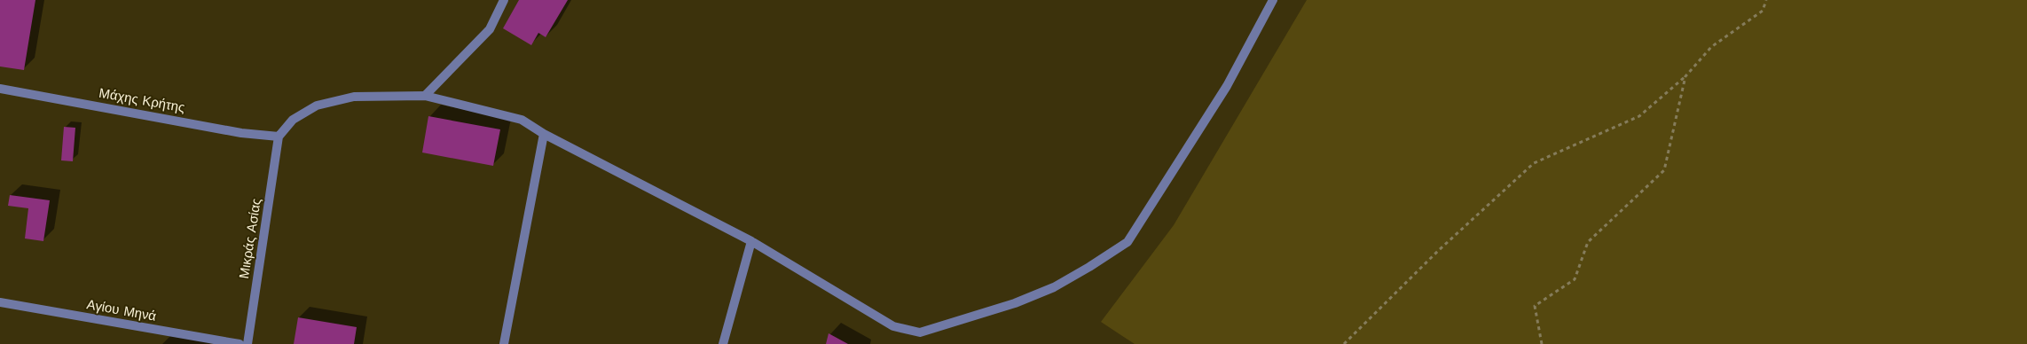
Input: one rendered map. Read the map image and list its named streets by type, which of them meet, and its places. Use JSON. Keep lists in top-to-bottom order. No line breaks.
{"streets":{"street":["Μάχης Κρήτης","Μικράς Ασίας","Αγίου Μηνά"]},"crossings":[["Μάχης Κρήτης","Μικράς Ασίας"]]}
